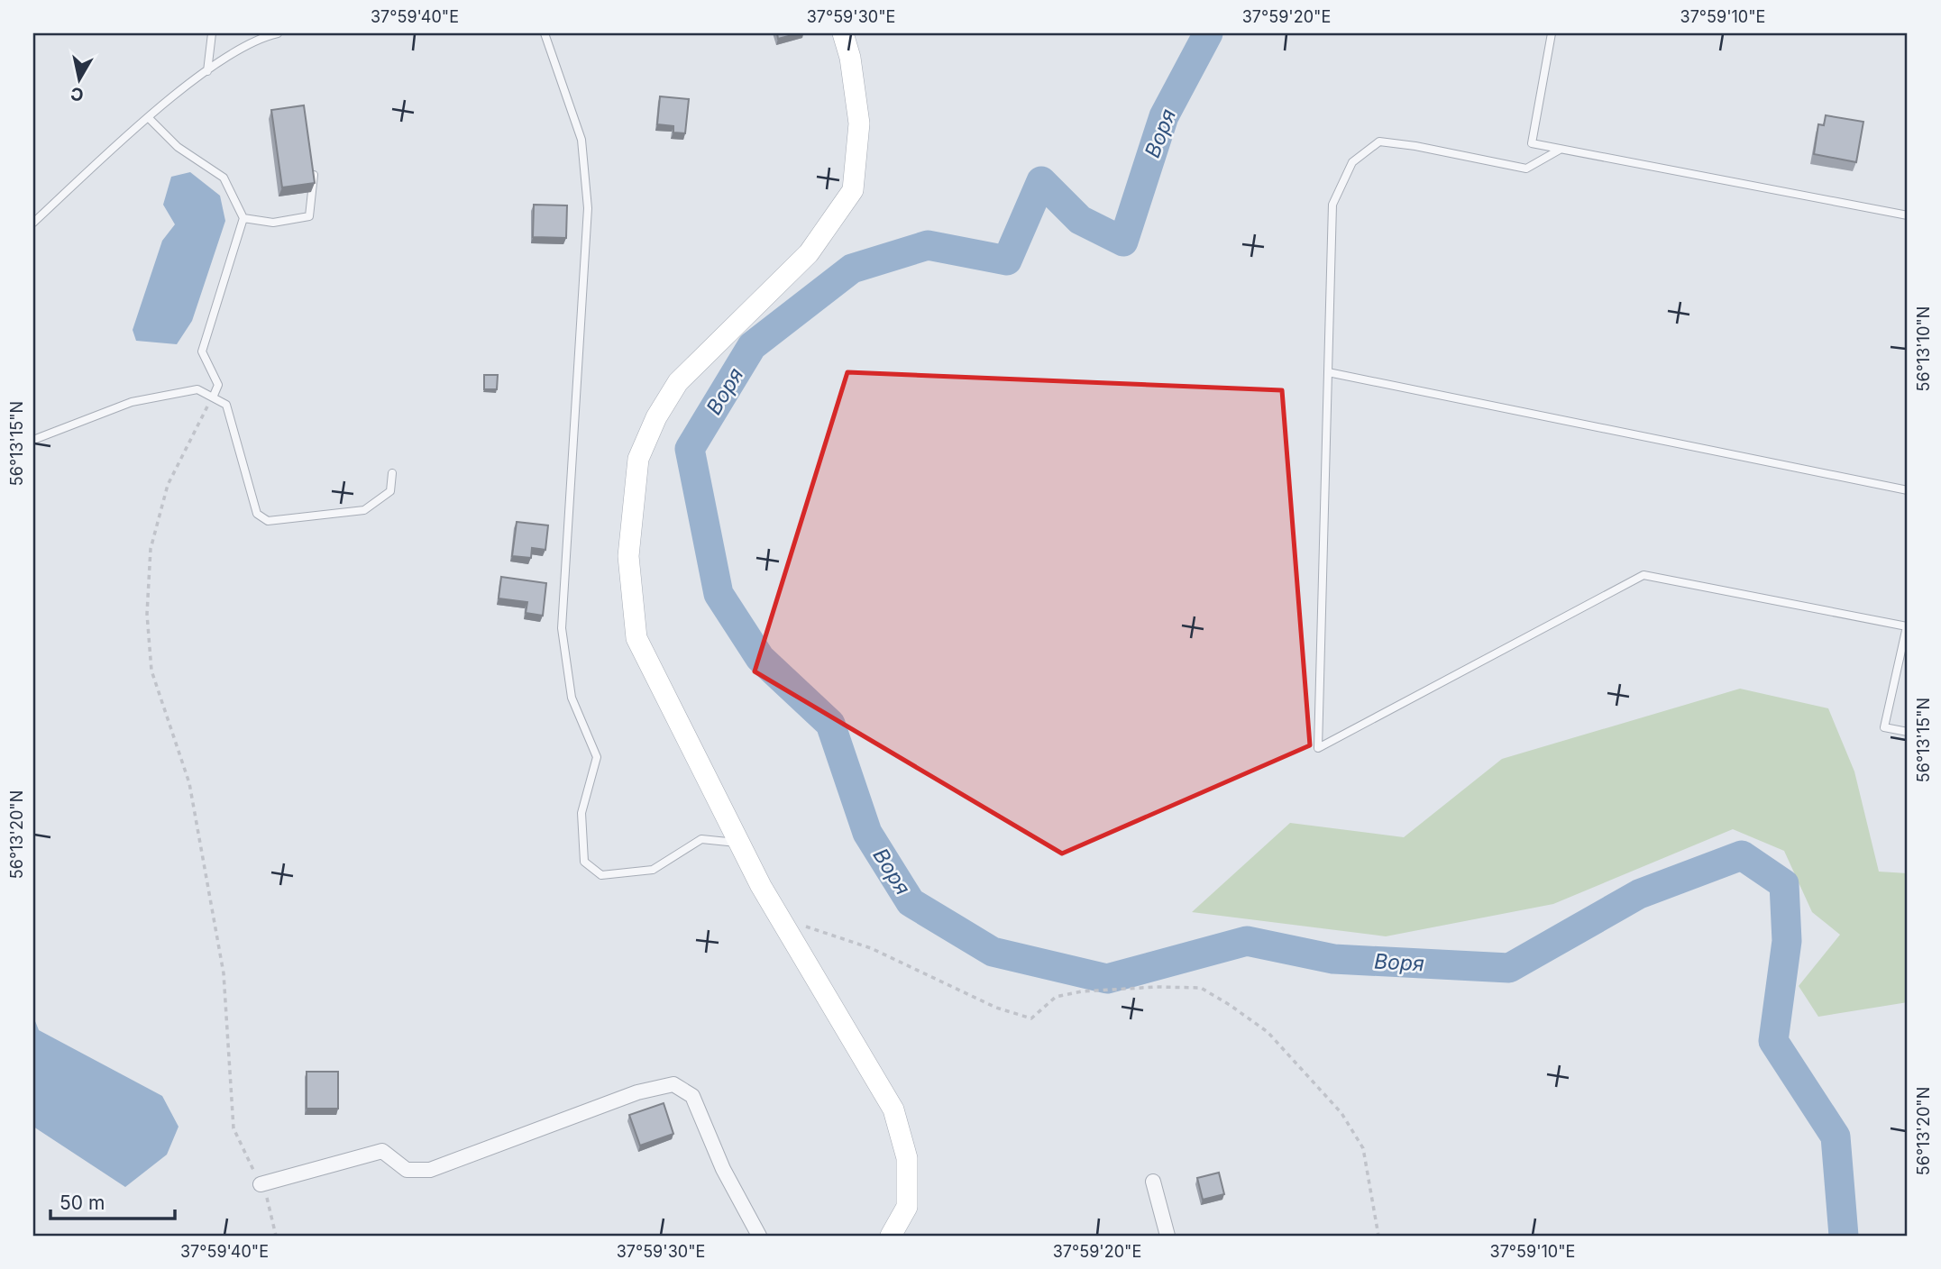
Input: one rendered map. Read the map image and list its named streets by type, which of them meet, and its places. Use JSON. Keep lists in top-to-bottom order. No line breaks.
{"water":["Воря"],"scale_bar":"50 m","north":"bottom","coordinates":["37°59'40\"E","37°59'30\"E","37°59'20\"E","37°59'10\"E","56°13'10\"N","56°13'15\"N","56°13'20\"N"]}
